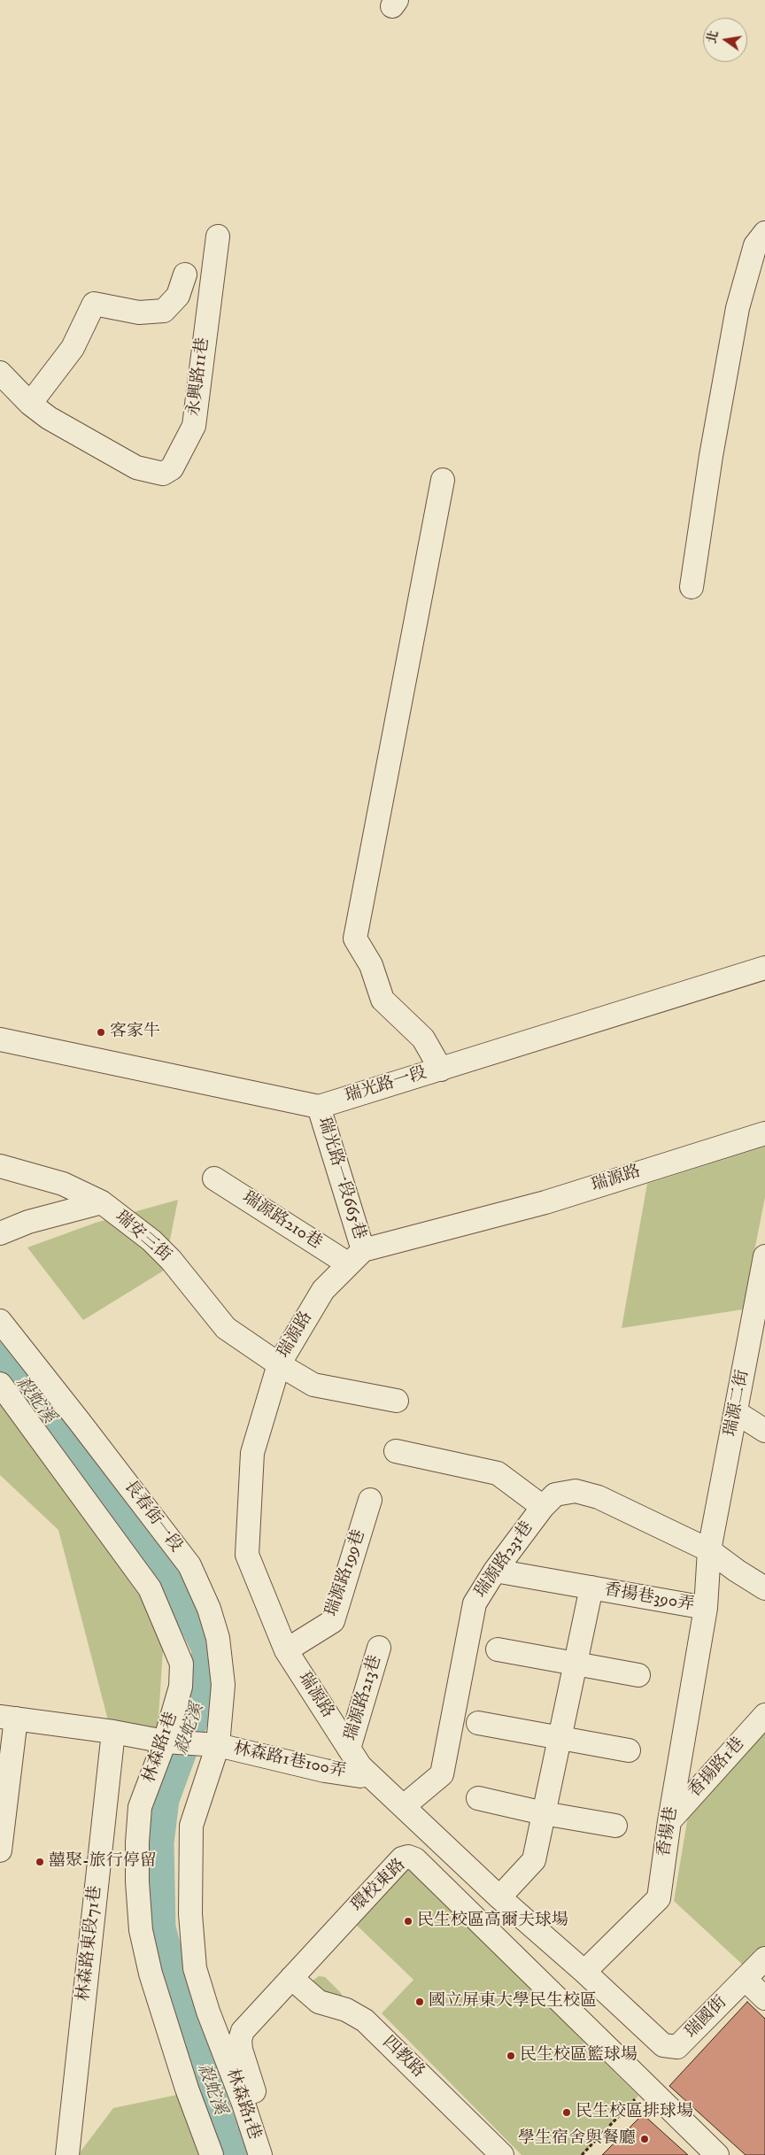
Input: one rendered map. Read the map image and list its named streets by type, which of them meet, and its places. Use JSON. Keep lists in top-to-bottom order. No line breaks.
{"streets":{"street":["永興路11巷","瑞光路一段","瑞光路一段665巷","瑞源路","瑞源路210巷","瑞安三街","瑞源二街","長春街一段","瑞源路231巷","瑞源路199巷","香揚巷390弄","瑞源路213巷","林森路1巷","林森路1巷100弄","香揚路1巷","香揚巷","環校東路","林森路東段71巷","瑞國街","四教路"]},"crossings":[["瑞光路一段","瑞光路一段665巷"],["瑞光路一段665巷","瑞源路"],["瑞光路一段665巷","瑞源路210巷"],["瑞源路","瑞源路210巷"],["瑞源路","瑞安三街"],["瑞源路","瑞源路231巷"],["瑞源路","瑞源路199巷"],["瑞源路","瑞源路213巷"],["瑞源二街","瑞源路231巷"],["瑞源二街","香揚巷"],["長春街一段","林森路1巷"],["長春街一段","林森路1巷100弄"],["瑞源路231巷","香揚巷390弄"],["瑞源路231巷","香揚巷"],["香揚巷390弄","香揚巷"],["林森路1巷","林森路1巷100弄"],["林森路1巷100弄","林森路東段71巷"],["香揚路1巷","香揚巷"],["香揚巷","瑞國街"],["環校東路","四教路"]],"water":["殺蛇溪"],"places":["客家牛","囍聚-旅行停留","民生校區高爾夫球場","國立屏東大學民生校區","民生校區籃球場","民生校區排球場","學生宿舍與餐廳"],"north":"left"}
